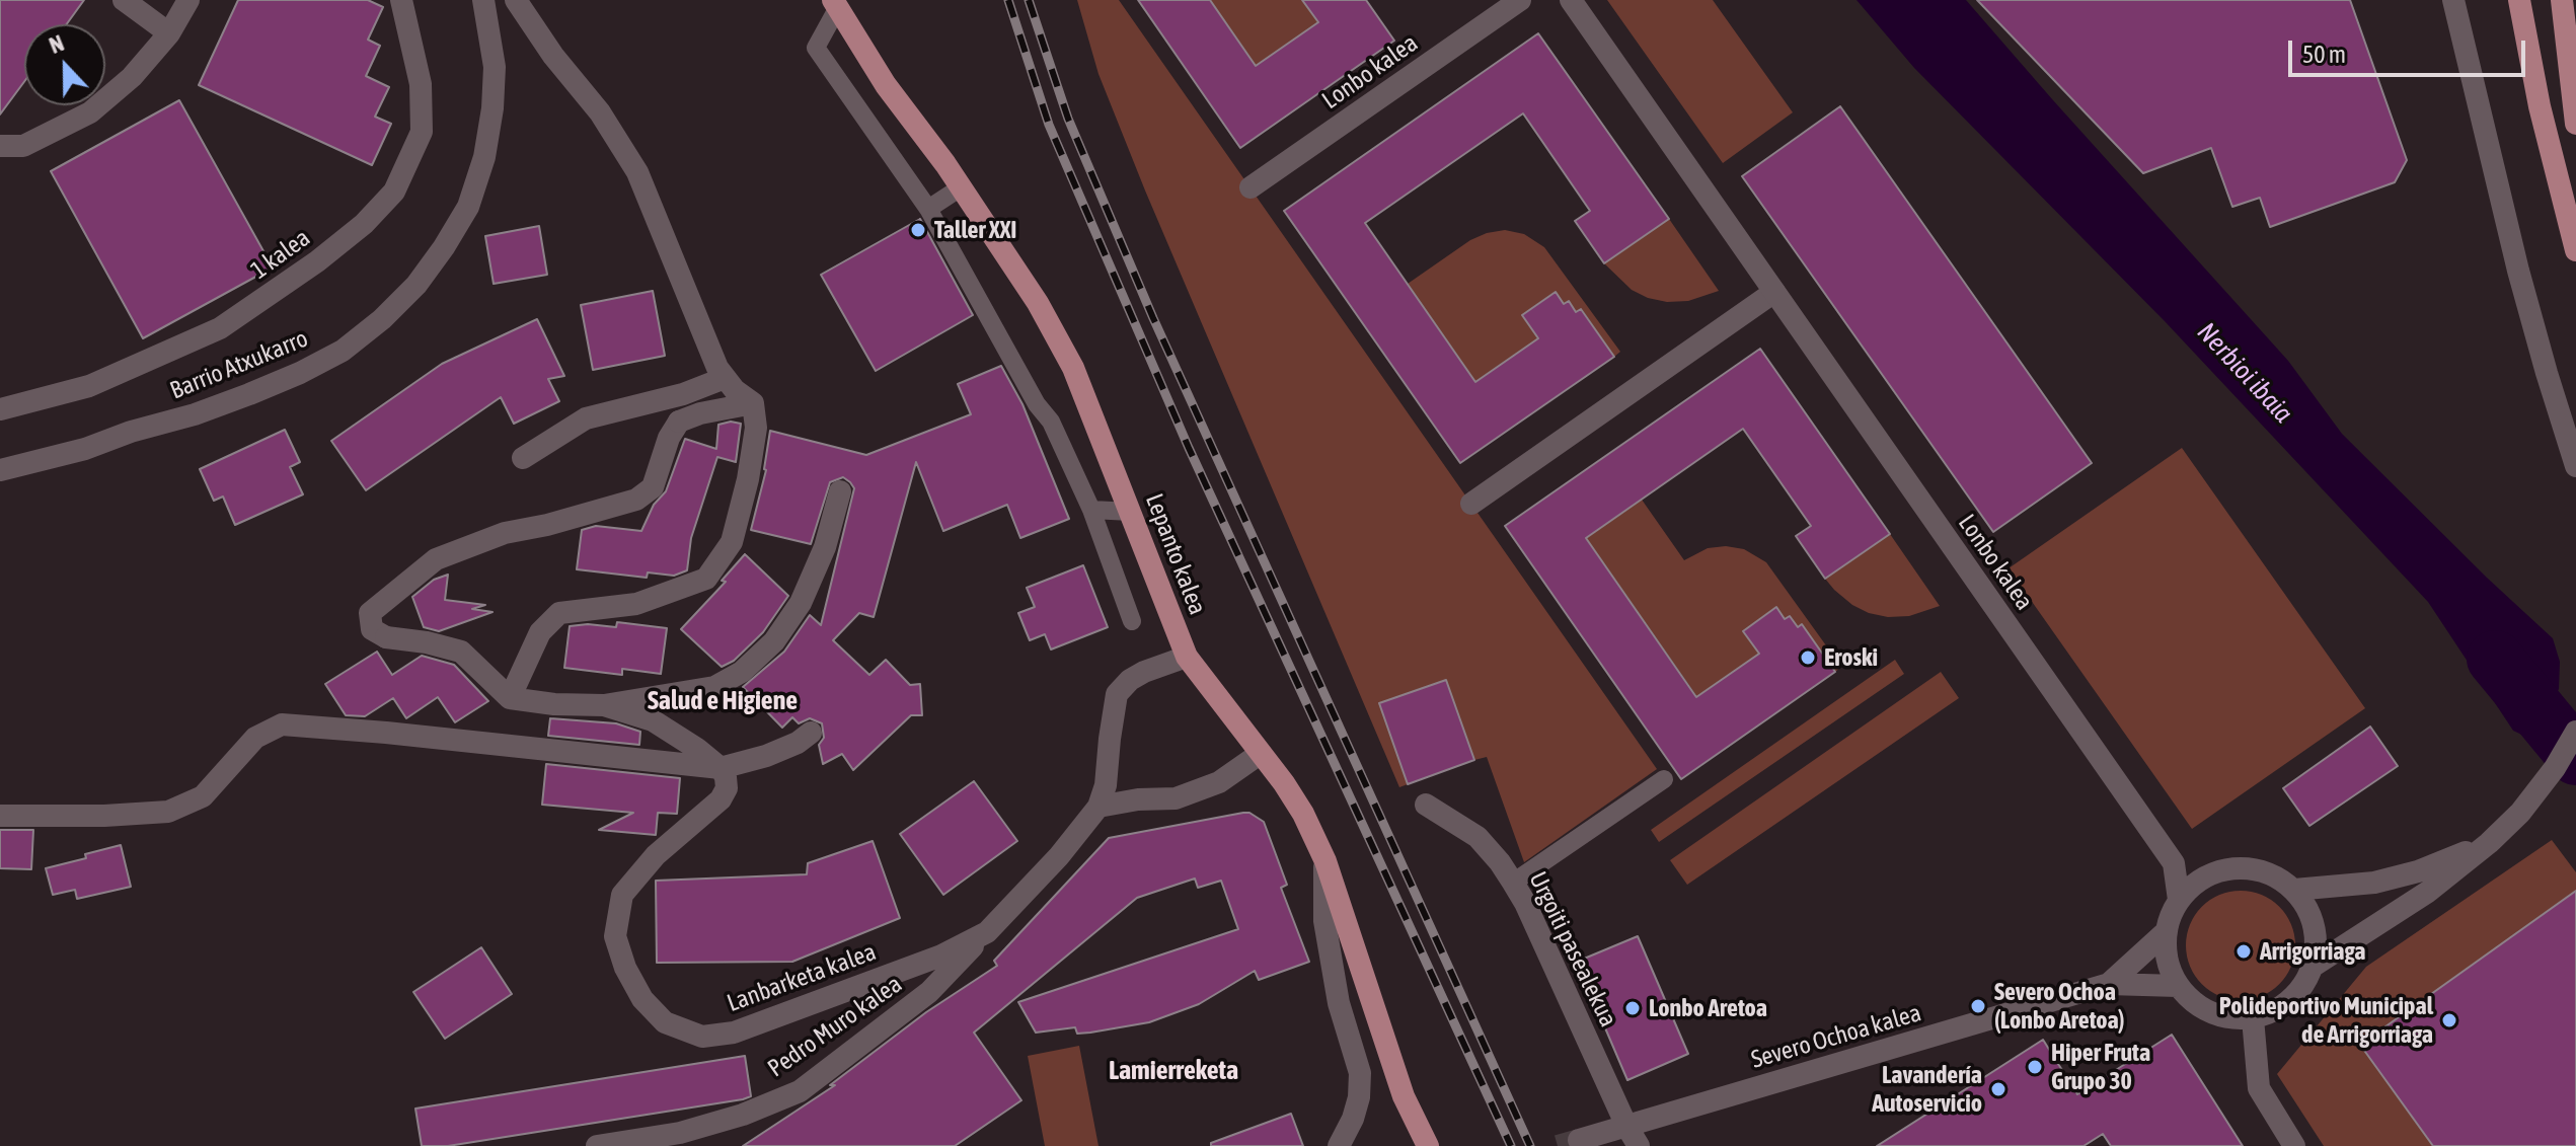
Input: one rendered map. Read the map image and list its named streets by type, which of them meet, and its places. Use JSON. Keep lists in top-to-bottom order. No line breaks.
{"streets":{"main road":["Lepanto kalea"],"street":["Lonbo kalea","1 kalea","Barrio Atxukarro","Urgoiti pasealekua","Lanbarketa kalea","Pedro Muro kalea","Severo Ochoa kalea"]},"crossings":[["Lonbo kalea","Severo Ochoa kalea"],["Lepanto kalea","Lanbarketa kalea"],["Urgoiti pasealekua","Severo Ochoa kalea"],["Lanbarketa kalea","Pedro Muro kalea"]],"districts":["Salud e Higiene","Lamierreketa"],"water":["Nerbioi ibaia"],"places":["Taller XXI","Eroski","Arrigorriaga","Severo Ochoa (Lonbo Aretoa)","Lonbo Aretoa","Polideportivo Municipal de Arrigorriaga","Hiper Fruta Grupo 30","Lavandería Autoservicio"],"scale_bar":"50 m","north":"top"}
